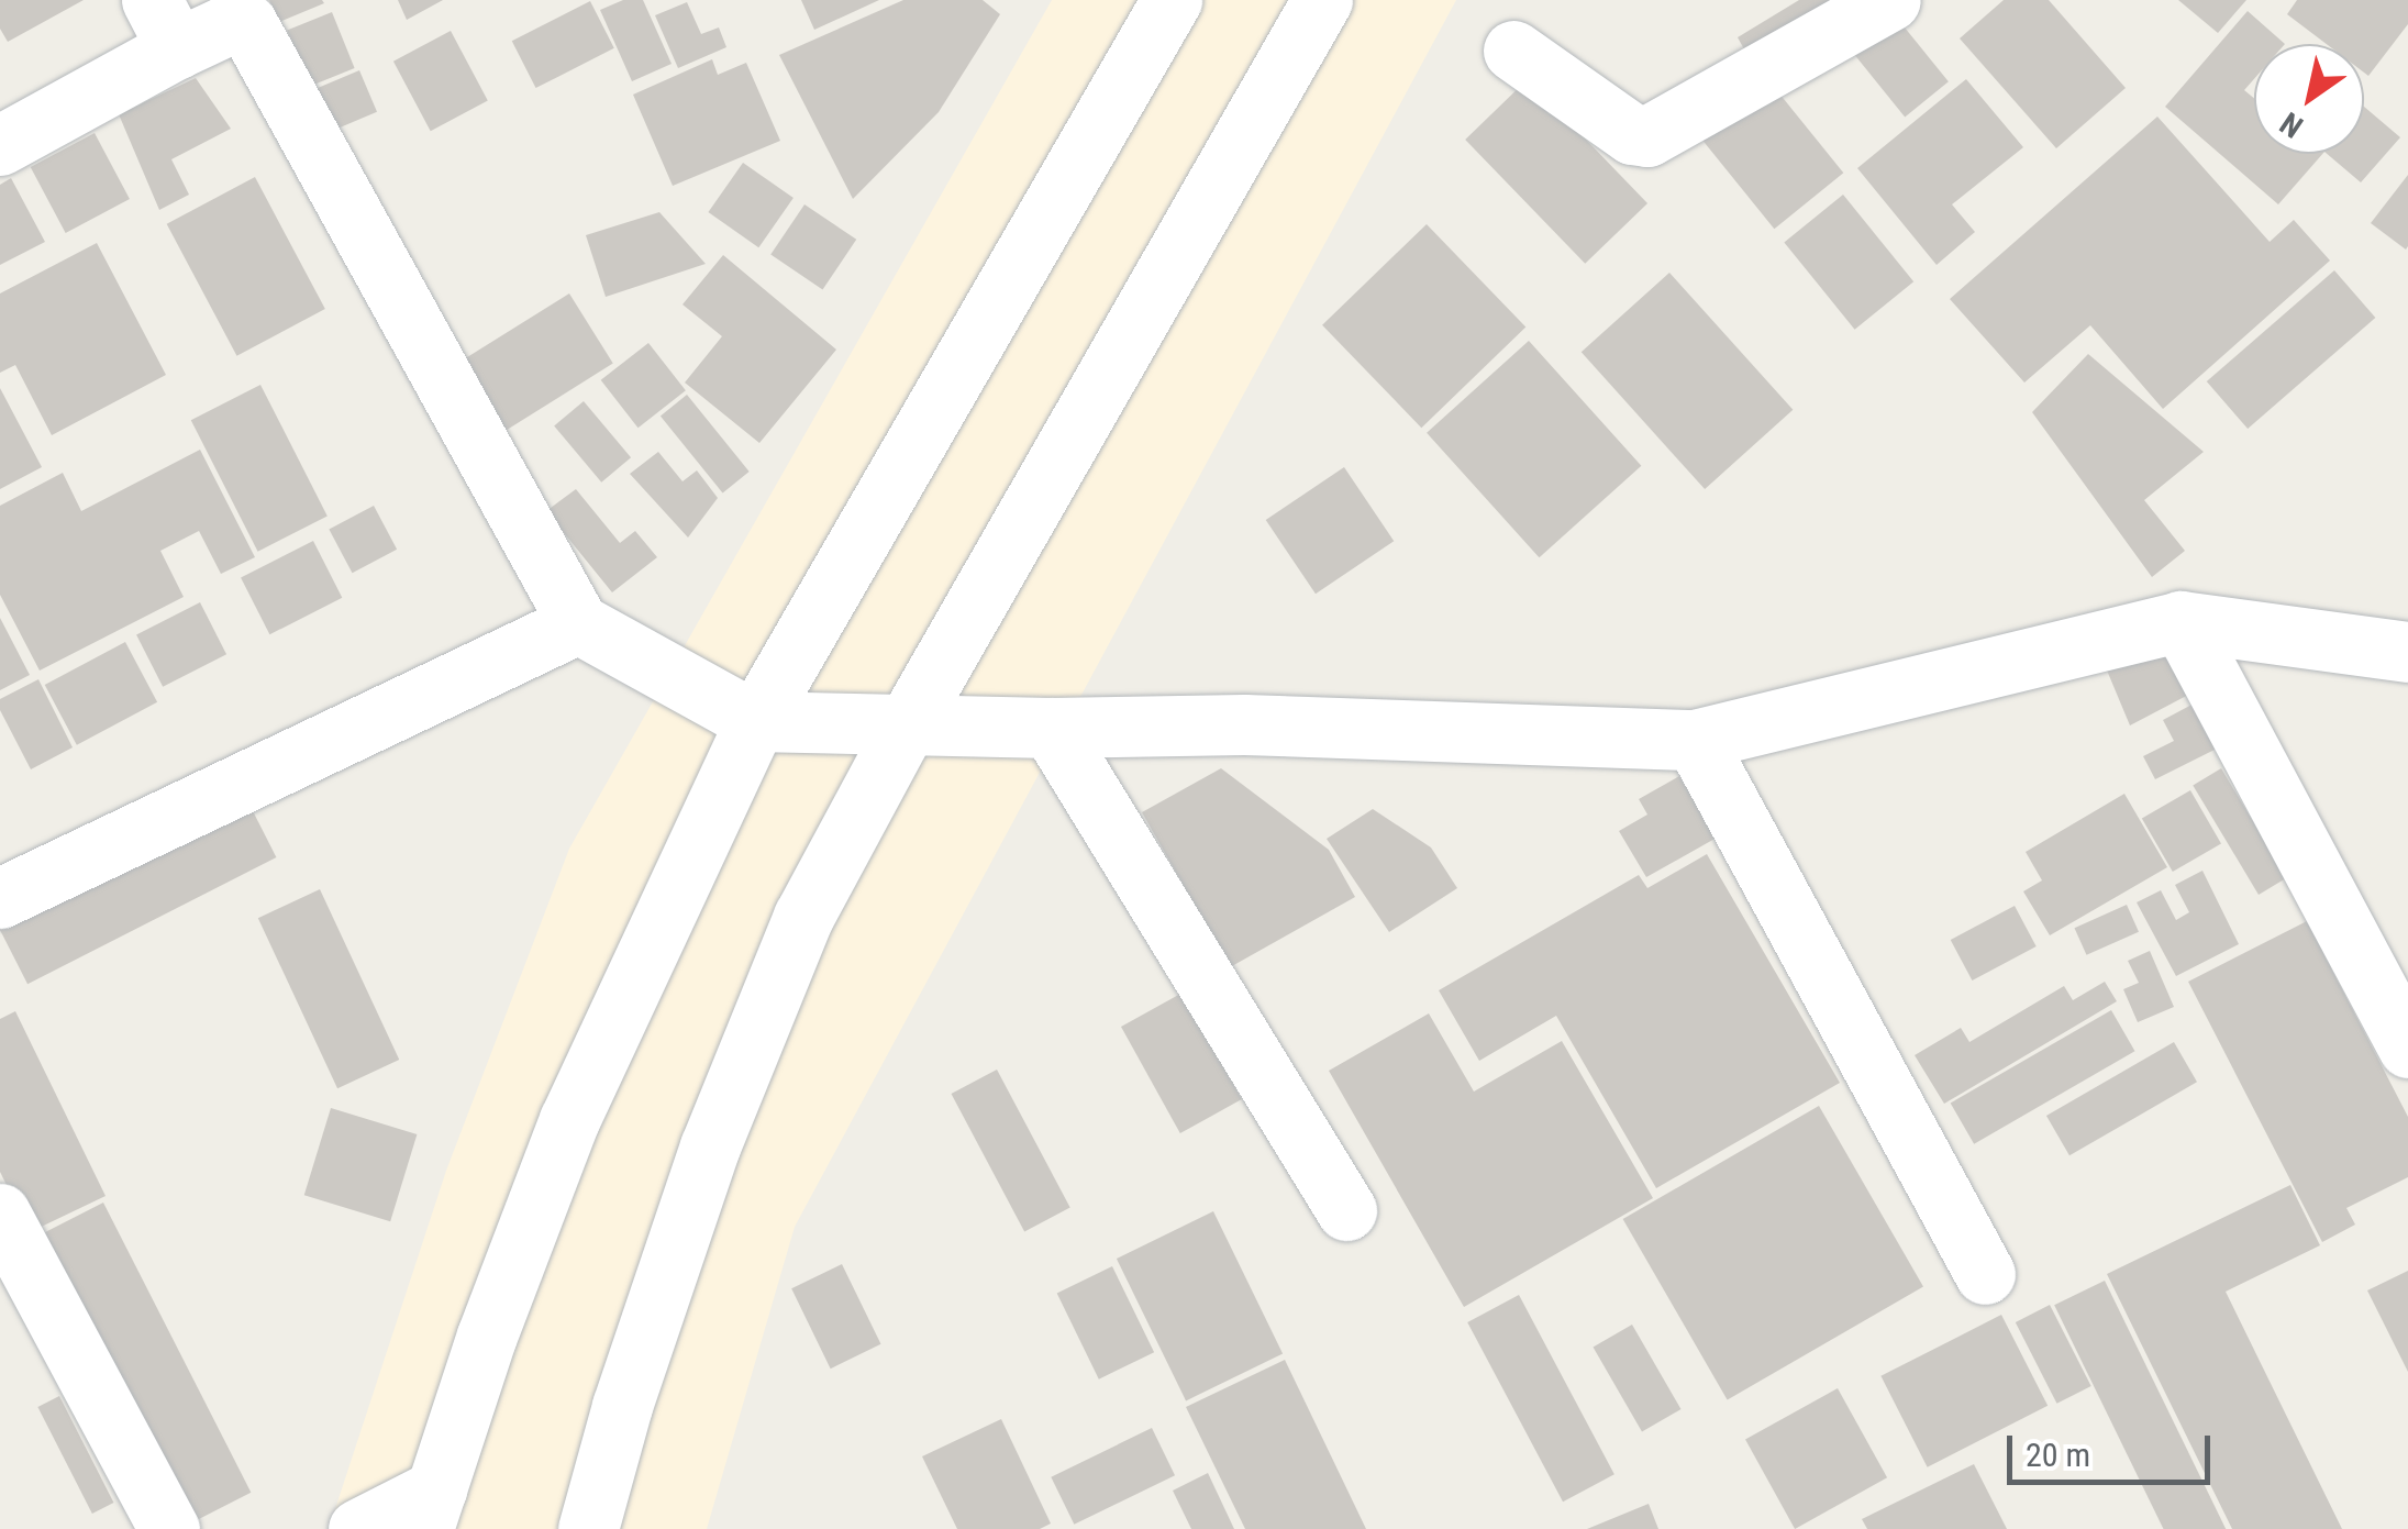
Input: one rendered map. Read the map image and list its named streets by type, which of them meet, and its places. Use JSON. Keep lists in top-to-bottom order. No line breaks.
{"scale_bar":"20 m","north":"bottom left"}
